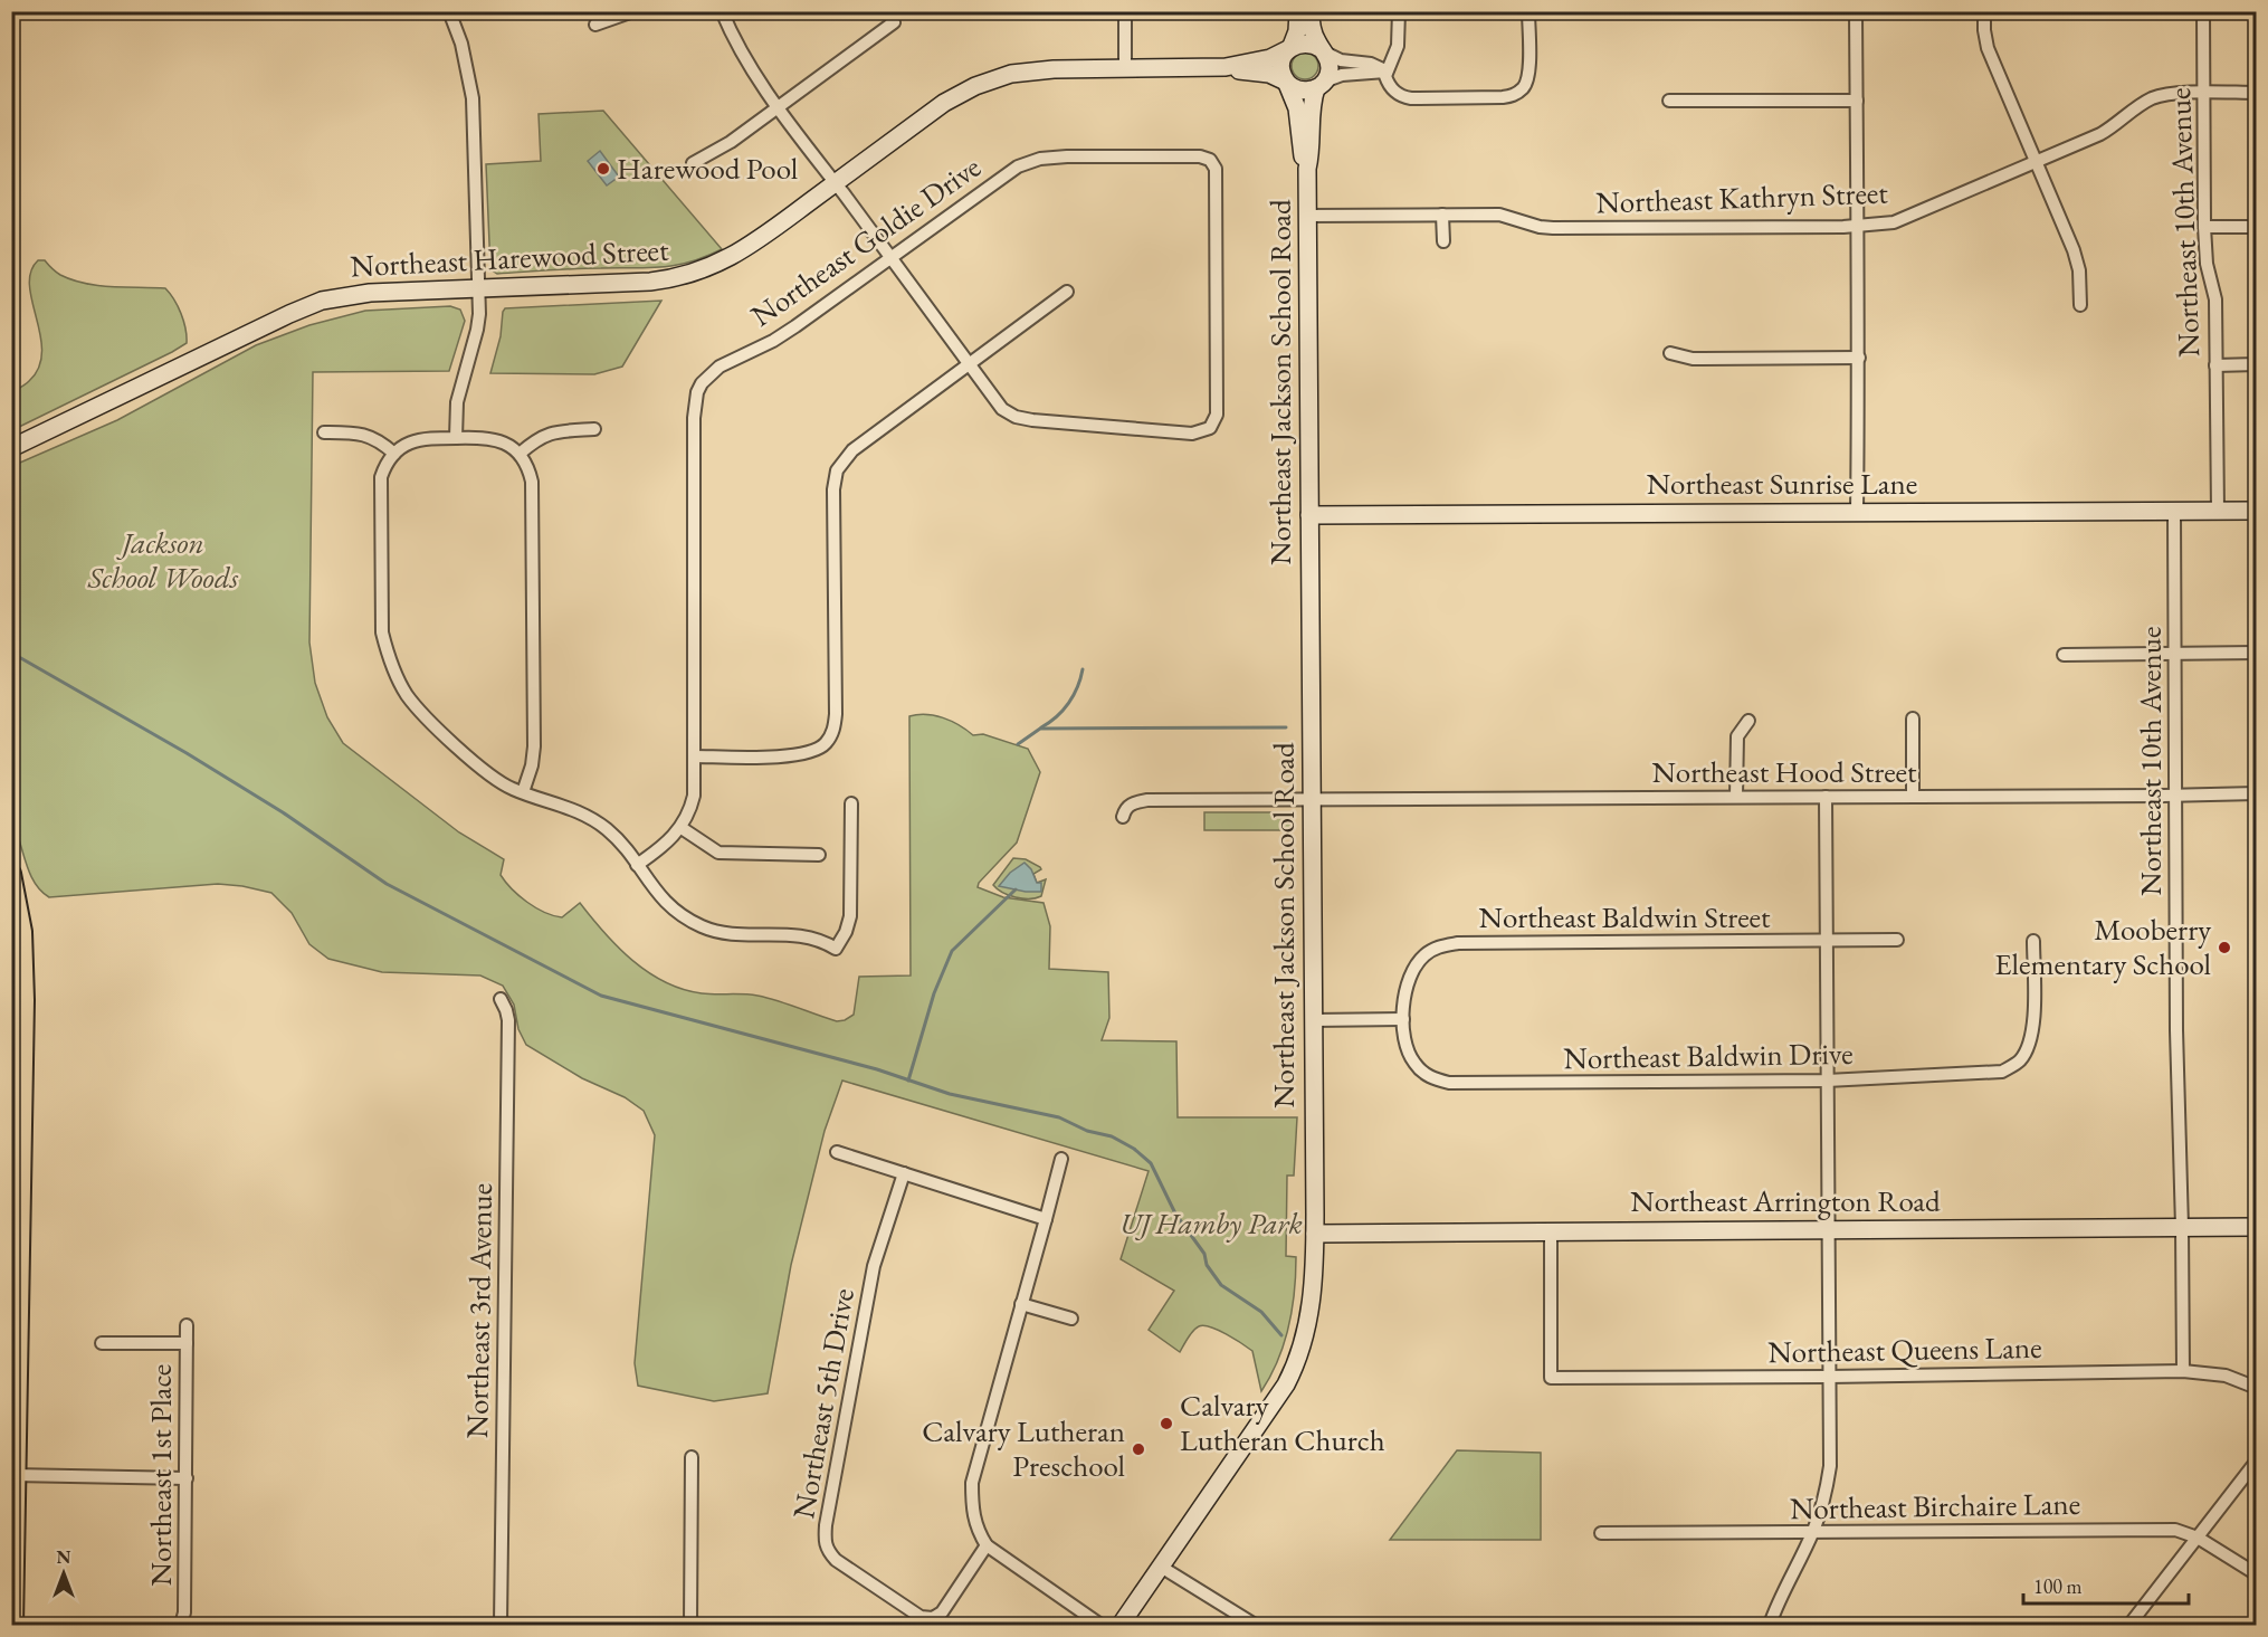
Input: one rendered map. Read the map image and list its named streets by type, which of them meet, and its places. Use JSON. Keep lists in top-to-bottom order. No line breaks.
{"streets":{"street":["Northeast Kathryn Street","Northeast 10th Avenue","Northeast Goldie Drive","Northeast Harewood Street","Northeast Jackson School Road","Northeast Sunrise Lane","Northeast Hood Street","Northeast Baldwin Street","Northeast Baldwin Drive","Northeast Arrington Road","Northeast 3rd Avenue","Northeast Queens Lane","Northeast 5th Drive","Northeast 1st Place","Northeast Birchaire Lane"]},"crossings":[["Northeast Kathryn Street","Northeast 10th Avenue"],["Northeast Kathryn Street","Northeast Jackson School Road"],["Northeast 10th Avenue","Northeast Sunrise Lane"],["Northeast 10th Avenue","Northeast Hood Street"],["Northeast 10th Avenue","Northeast Arrington Road"],["Northeast 10th Avenue","Northeast Queens Lane"],["Northeast Harewood Street","Northeast Jackson School Road"],["Northeast Jackson School Road","Northeast Sunrise Lane"],["Northeast Jackson School Road","Northeast Hood Street"],["Northeast Jackson School Road","Northeast Arrington Road"],["Northeast Baldwin Street","Northeast Baldwin Drive"],["Northeast Arrington Road","Northeast Queens Lane"]],"parks":["Jackson School Woods","UJ Hamby Park"],"places":["Harewood Pool","Mooberry Elementary School","Calvary Lutheran Church","Calvary Lutheran Preschool"],"scale_bar":"100 m","north":"top"}
